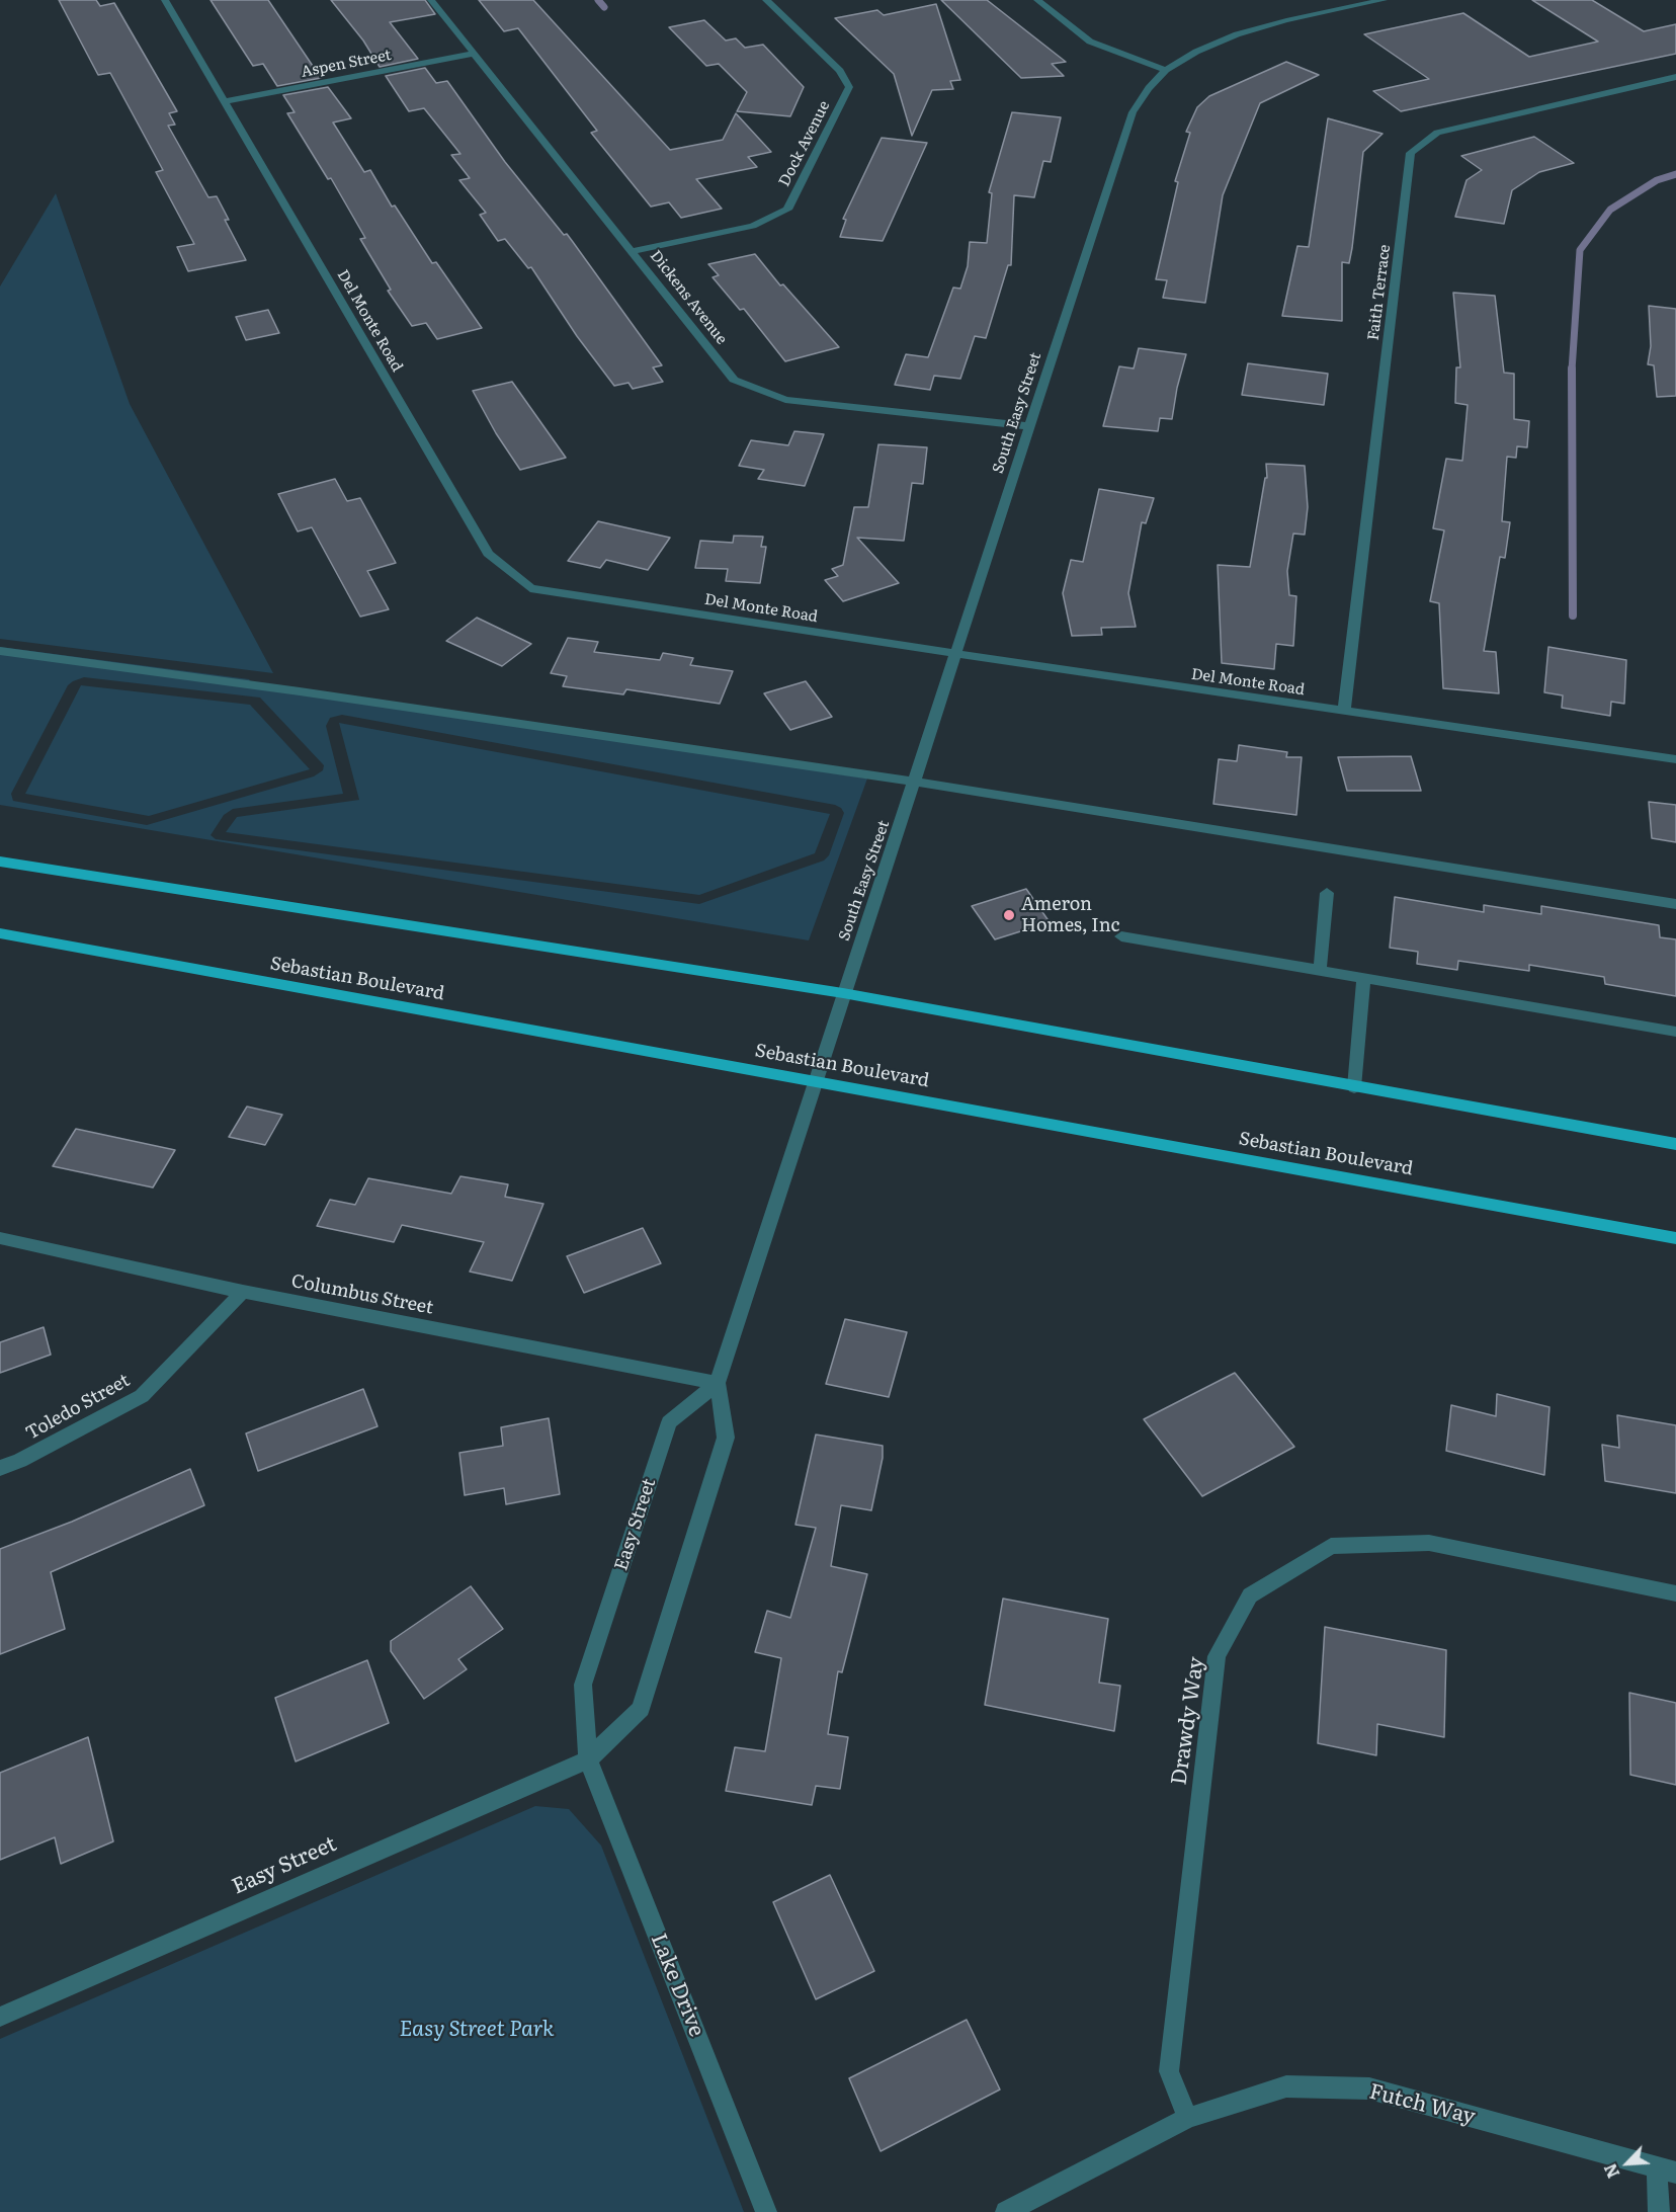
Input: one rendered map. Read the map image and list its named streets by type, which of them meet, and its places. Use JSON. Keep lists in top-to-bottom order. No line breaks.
{"streets":{"main road":["Sebastian Boulevard"],"street":["Aspen Street","Dock Avenue","Faith Terrace","Dickens Avenue","Del Monte Road","South Easy Street","Columbus Street","Toledo Street","Easy Street","Drawdy Way","Lake Drive","Futch Way"]},"crossings":[["Aspen Street","Dickens Avenue"],["Aspen Street","Del Monte Road"],["Dock Avenue","Dickens Avenue"],["Faith Terrace","Del Monte Road"],["Dickens Avenue","South Easy Street"],["Del Monte Road","South Easy Street"],["South Easy Street","Easy Street"],["Sebastian Boulevard","Easy Street"],["Columbus Street","Toledo Street"],["Columbus Street","Easy Street"],["Easy Street","Lake Drive"],["Drawdy Way","Futch Way"]],"parks":["Easy Street Park"],"places":["Ameron Homes, Inc"],"north":"bottom left"}
